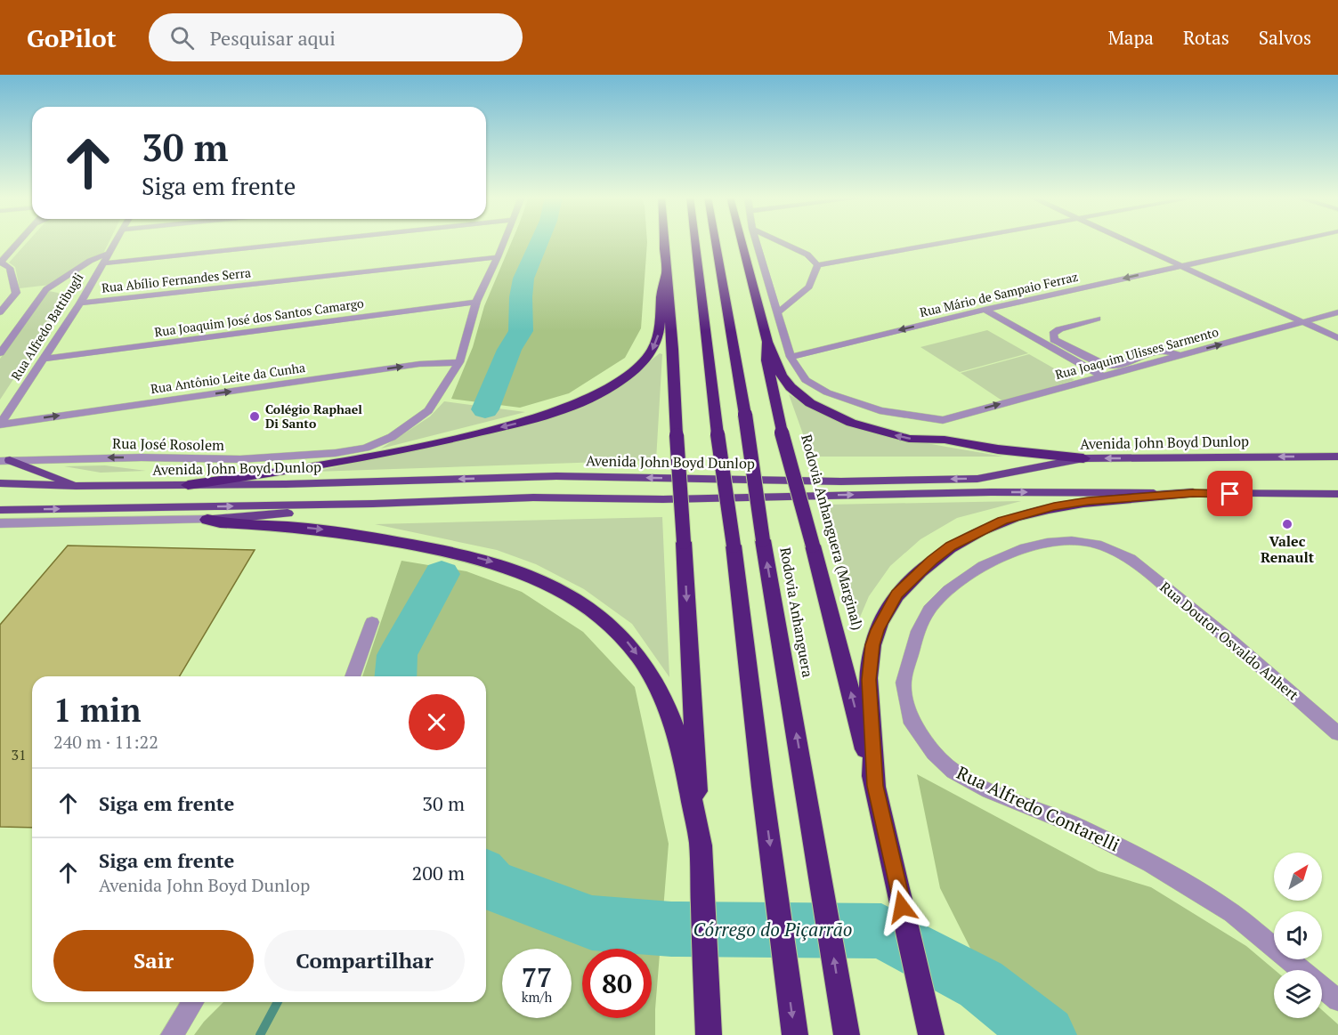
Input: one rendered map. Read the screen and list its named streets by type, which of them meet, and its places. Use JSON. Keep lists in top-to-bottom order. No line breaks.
{"streets":{"highway":["Rodovia Anhanguera (Marginal)","Rodovia Anhanguera"],"main road":["Avenida John Boyd Dunlop"],"street":["Rua Abílio Fernandes Serra","Rua Mário de Sampaio Ferraz","Rua Joaquim José dos Santos Camargo","Rua Alfredo Battibugli","Rua Joaquim Ulisses Sarmento","Rua Antônio Leite da Cunha","Rua José Rosolem","Rua Doutor Osvaldo Anhert","Rua Alfredo Contarelli"]},"crossings":[["Rua Abílio Fernandes Serra","Rua Alfredo Battibugli"],["Rua Abílio Fernandes Serra","Rua José Rosolem"],["Rua Mário de Sampaio Ferraz","Rua Joaquim Ulisses Sarmento"],["Rua Joaquim José dos Santos Camargo","Rua Alfredo Battibugli"],["Rua Joaquim José dos Santos Camargo","Rua José Rosolem"],["Rua Alfredo Battibugli","Rua Antônio Leite da Cunha"],["Rua Antônio Leite da Cunha","Rua José Rosolem"],["Rua Doutor Osvaldo Anhert","Rua Alfredo Contarelli"]],"one_way":["Rua Joaquim Ulisses Sarmento"],"water":["Córrego do Piçarrão"],"places":["Colégio Raphael Di Santo","Valec Renault"],"house_numbers":["31"],"north":"top right","page":{"header":"GoPilot","search":"Pesquisar aqui","nav":["Mapa","Rotas","Salvos"],"turn":["30 m","Siga em frente"],"heading":["1 min","240 m · 11:22"],"list":[{"name":"Siga em frente","value":"30 m"},{"name":"Siga em frente","note":"Avenida John Boyd Dunlop","value":"200 m"}],"buttons":["Sair","Compartilhar"],"speed":"77 km/h","limit":"80"}}
